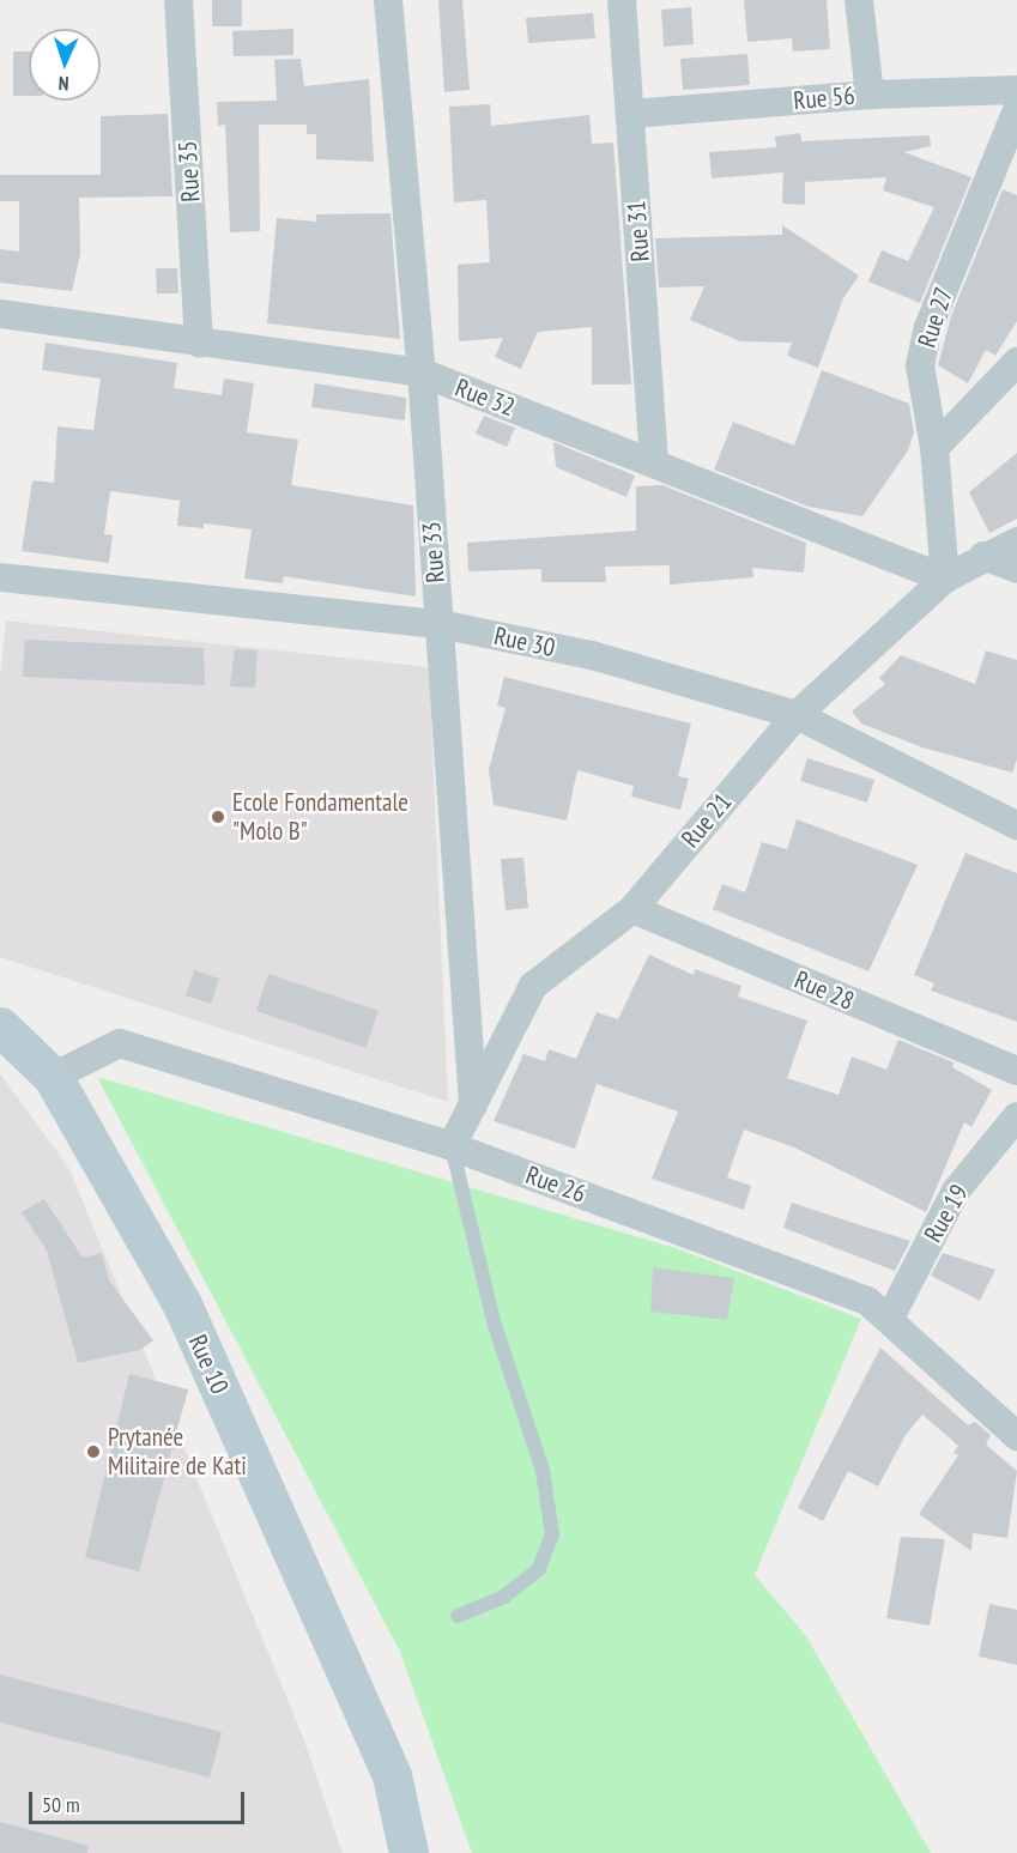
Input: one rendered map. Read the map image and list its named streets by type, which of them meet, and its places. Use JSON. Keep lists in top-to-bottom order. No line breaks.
{"streets":{"main road":["Rue 10"],"street":["Rue 56","Rue 35","Rue 31","Rue 27","Rue 32","Rue 33","Rue 30","Rue 21","Rue 28","Rue 26","Rue 19"]},"crossings":[["Rue 56","Rue 31"],["Rue 35","Rue 32"],["Rue 31","Rue 32"],["Rue 27","Rue 32"],["Rue 27","Rue 21"],["Rue 32","Rue 33"],["Rue 32","Rue 21"],["Rue 33","Rue 30"],["Rue 33","Rue 21"],["Rue 30","Rue 21"],["Rue 21","Rue 28"],["Rue 21","Rue 26"],["Rue 26","Rue 19"],["Rue 26","Rue 10"]],"places":["Ecole Fondamentale \"Molo B\"","Prytanée Militaire de Kati"],"scale_bar":"50 m","north":"bottom"}
